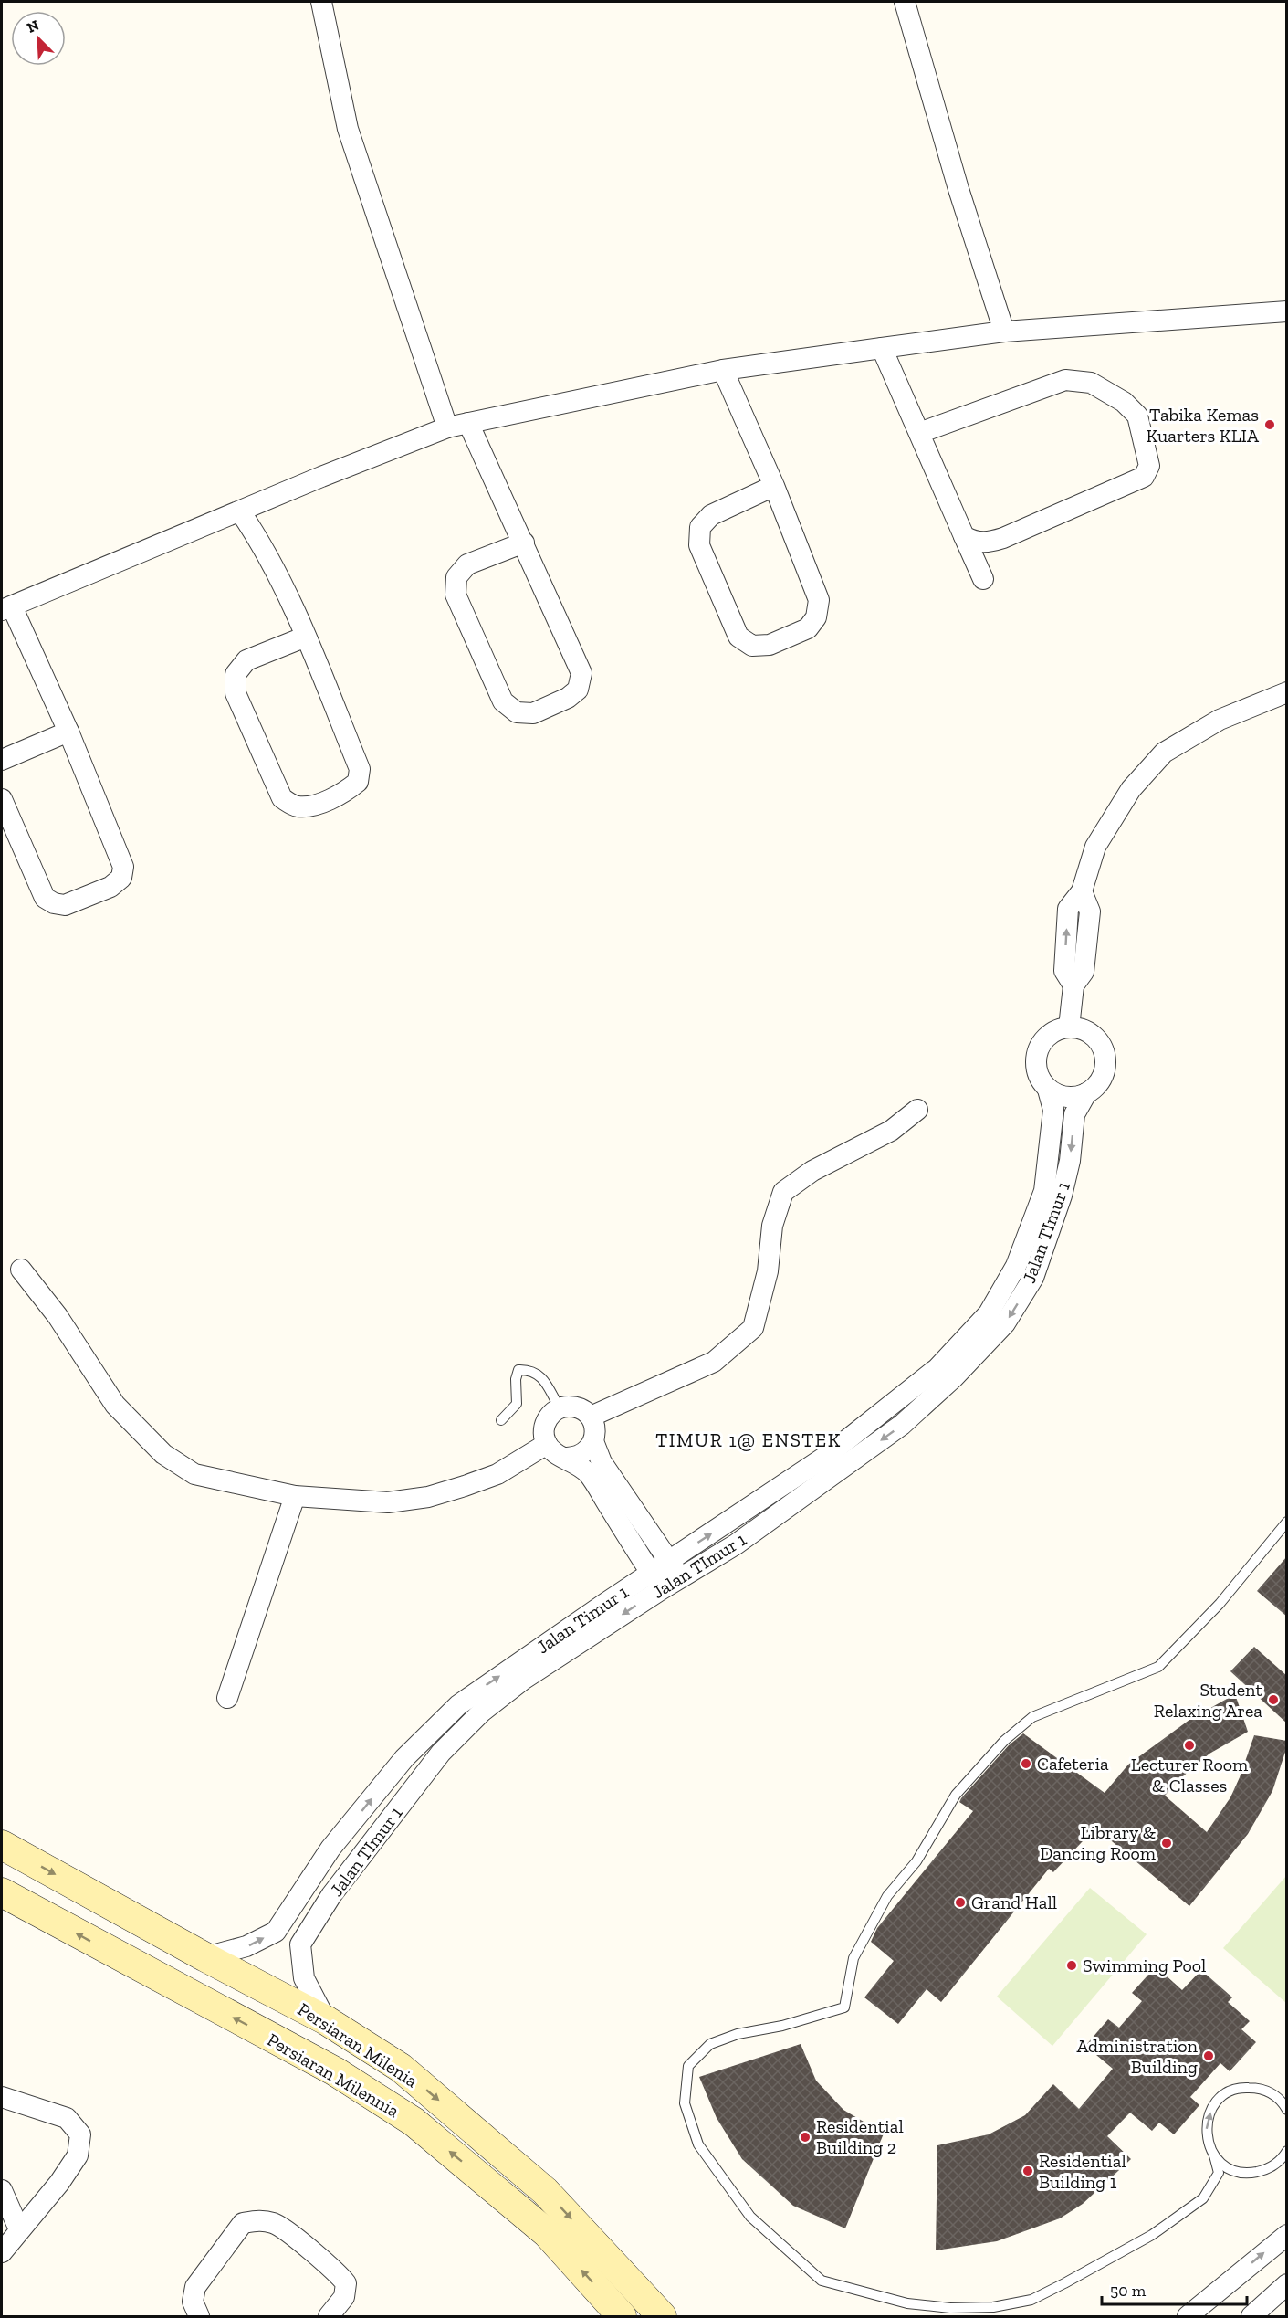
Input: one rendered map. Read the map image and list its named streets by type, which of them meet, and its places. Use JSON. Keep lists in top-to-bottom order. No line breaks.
{"streets":{"main road":["Persiaran Milenia","Persiaran Milennia"],"street":["Jalan TImur 1","Jalan Timur 1"]},"crossings":[["Jalan TImur 1","Jalan Timur 1"],["Jalan TImur 1","Persiaran Milenia"],["Jalan Timur 1","Persiaran Milenia"]],"one_way":["Jalan TImur 1","Jalan Timur 1","Persiaran Milenia","Persiaran Milennia"],"districts":["TIMUR 1@ ENSTEK"],"places":["Tabika Kemas Kuarters KLIA","Student Relaxing Area","Lecturer Room & Classes","Cafeteria","Library & Dancing Room","Grand Hall","Swimming Pool","Administration Building","Residential Building 2","Residential Building 1"],"scale_bar":"50 m","north":"top left"}
